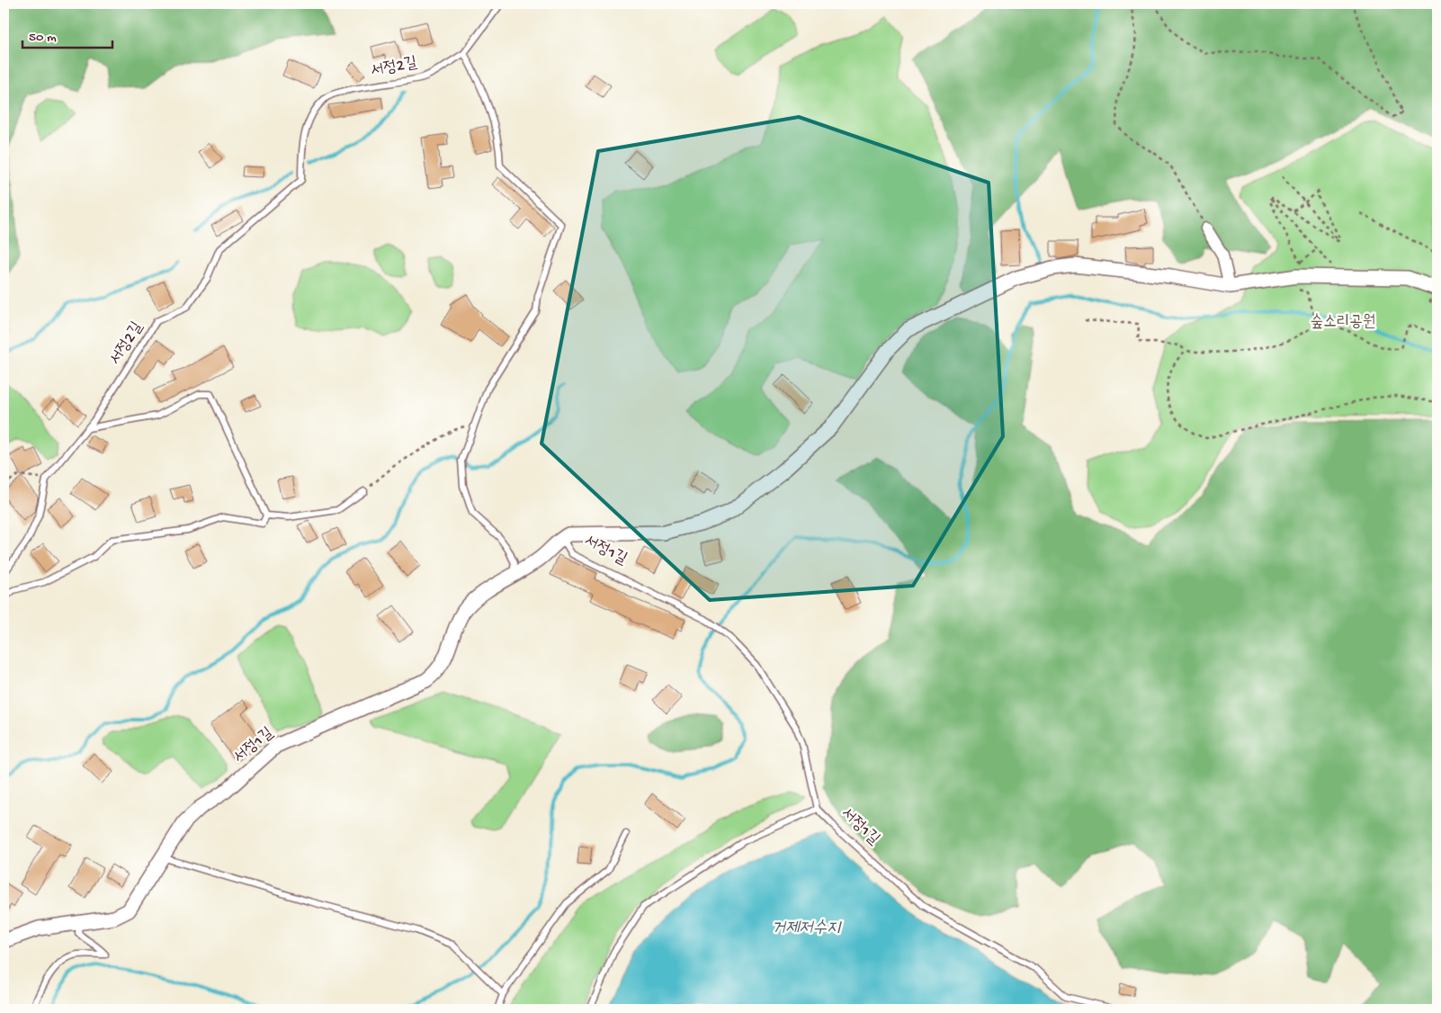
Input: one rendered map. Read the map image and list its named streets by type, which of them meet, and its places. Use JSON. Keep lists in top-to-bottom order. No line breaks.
{"streets":{"street":["서정1길"],"lane":["서정2길"]},"water":["거제저수지"],"parks":["숲소리공원"],"scale_bar":"50 m"}
